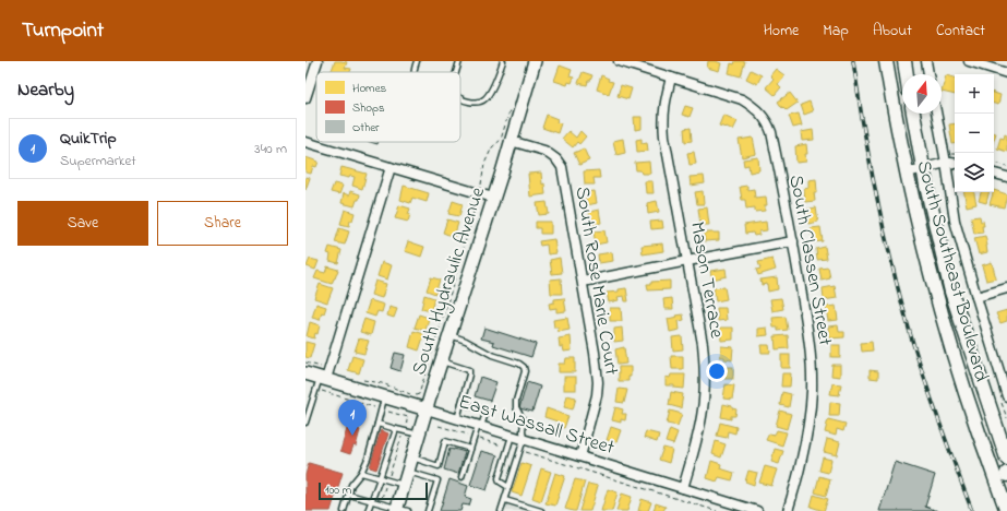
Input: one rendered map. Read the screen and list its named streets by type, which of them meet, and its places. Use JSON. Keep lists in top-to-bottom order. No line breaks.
{"streets":{"main road":["South Southeast Boulevard"],"street":["South Classen Street","Mason Terrace","South Hydraulic Avenue","South Rose Marie Court","East Wassall Street"]},"crossings":[["South Classen Street","Mason Terrace"],["Mason Terrace","East Wassall Street"],["South Hydraulic Avenue","South Rose Marie Court"],["South Hydraulic Avenue","East Wassall Street"],["South Rose Marie Court","East Wassall Street"]],"legend":["Homes","Shops","Other"],"scale_bar":"100 m","north":"top","page":{"header":"Turnpoint","nav":["Home","Map","About","Contact"],"heading":"Nearby","map_buttons":["+","−"],"list":[{"mark":"1","name":"QuikTrip","note":"Supermarket","value":"340 m"}],"buttons":["Save","Share"],"pins":"1","scale":"100 m"}}
